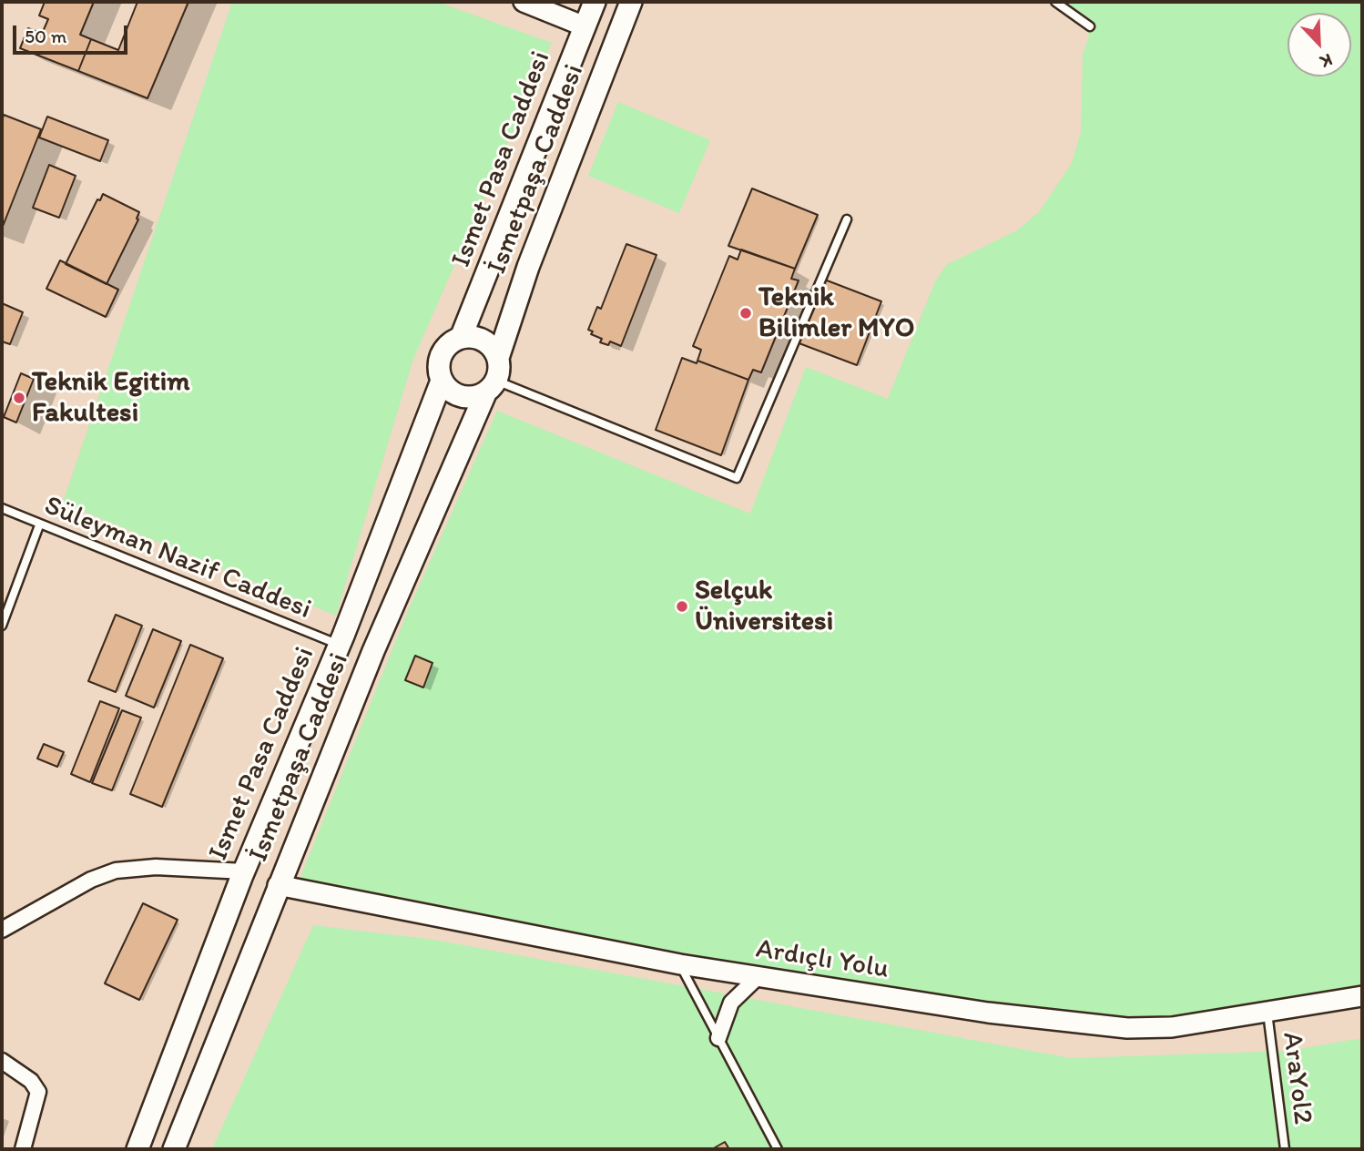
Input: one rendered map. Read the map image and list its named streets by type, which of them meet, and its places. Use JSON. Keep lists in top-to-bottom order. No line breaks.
{"streets":{"main road":["Ismet Pasa Caddesi","İsmetpaşa Caddesi"],"street":["Ardıçlı Yolu"],"lane":["Süleyman Nazif Caddesi","AraYol2"]},"crossings":[["Ismet Pasa Caddesi","İsmetpaşa Caddesi"],["Ismet Pasa Caddesi","Süleyman Nazif Caddesi"],["İsmetpaşa Caddesi","Ardıçlı Yolu"],["Ardıçlı Yolu","AraYol2"]],"places":["Teknik Bilimler MYO","Teknik Egitim Fakultesi","Selçuk Üniversitesi"],"scale_bar":"50 m","north":"bottom right"}
